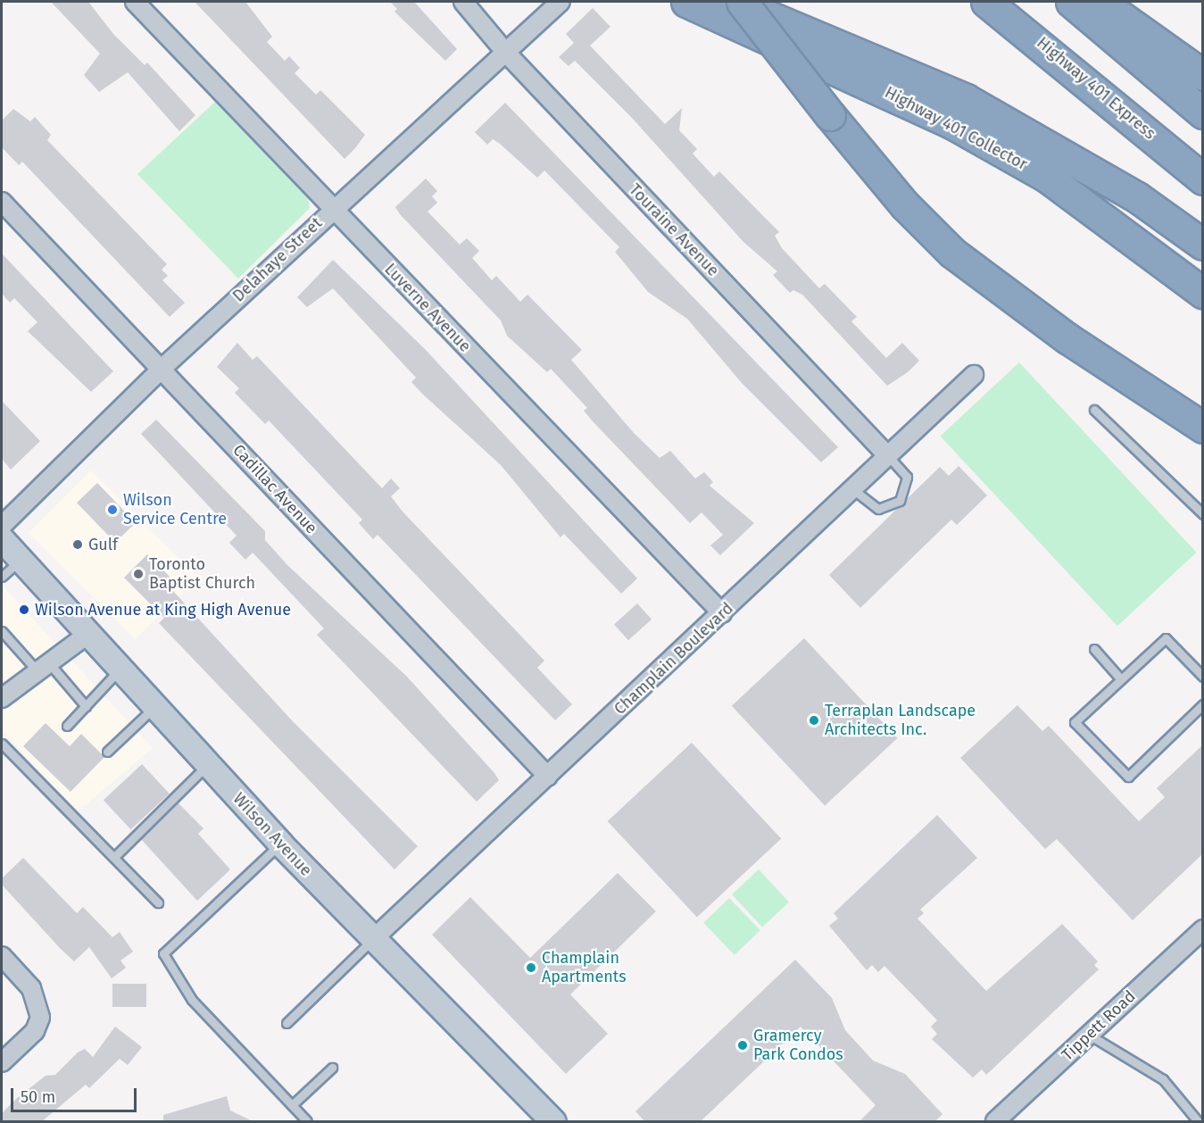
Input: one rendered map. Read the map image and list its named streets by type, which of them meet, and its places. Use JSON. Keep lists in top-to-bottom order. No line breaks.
{"streets":{"highway":["Highway 401 Express","Highway 401 Collector"],"main road":["Wilson Avenue"],"street":["Touraine Avenue","Delahaye Street","Luverne Avenue","Cadillac Avenue","Champlain Boulevard","Tippett Road"]},"crossings":[["Touraine Avenue","Delahaye Street"],["Touraine Avenue","Champlain Boulevard"],["Delahaye Street","Luverne Avenue"],["Delahaye Street","Cadillac Avenue"],["Luverne Avenue","Champlain Boulevard"],["Cadillac Avenue","Champlain Boulevard"],["Champlain Boulevard","Wilson Avenue"]],"places":["Wilson Service Centre","Gulf","Toronto Baptist Church","Wilson Avenue at King High Avenue","Terraplan Landscape Architects Inc.","Champlain Apartments","Gramercy Park Condos"],"scale_bar":"50 m"}
